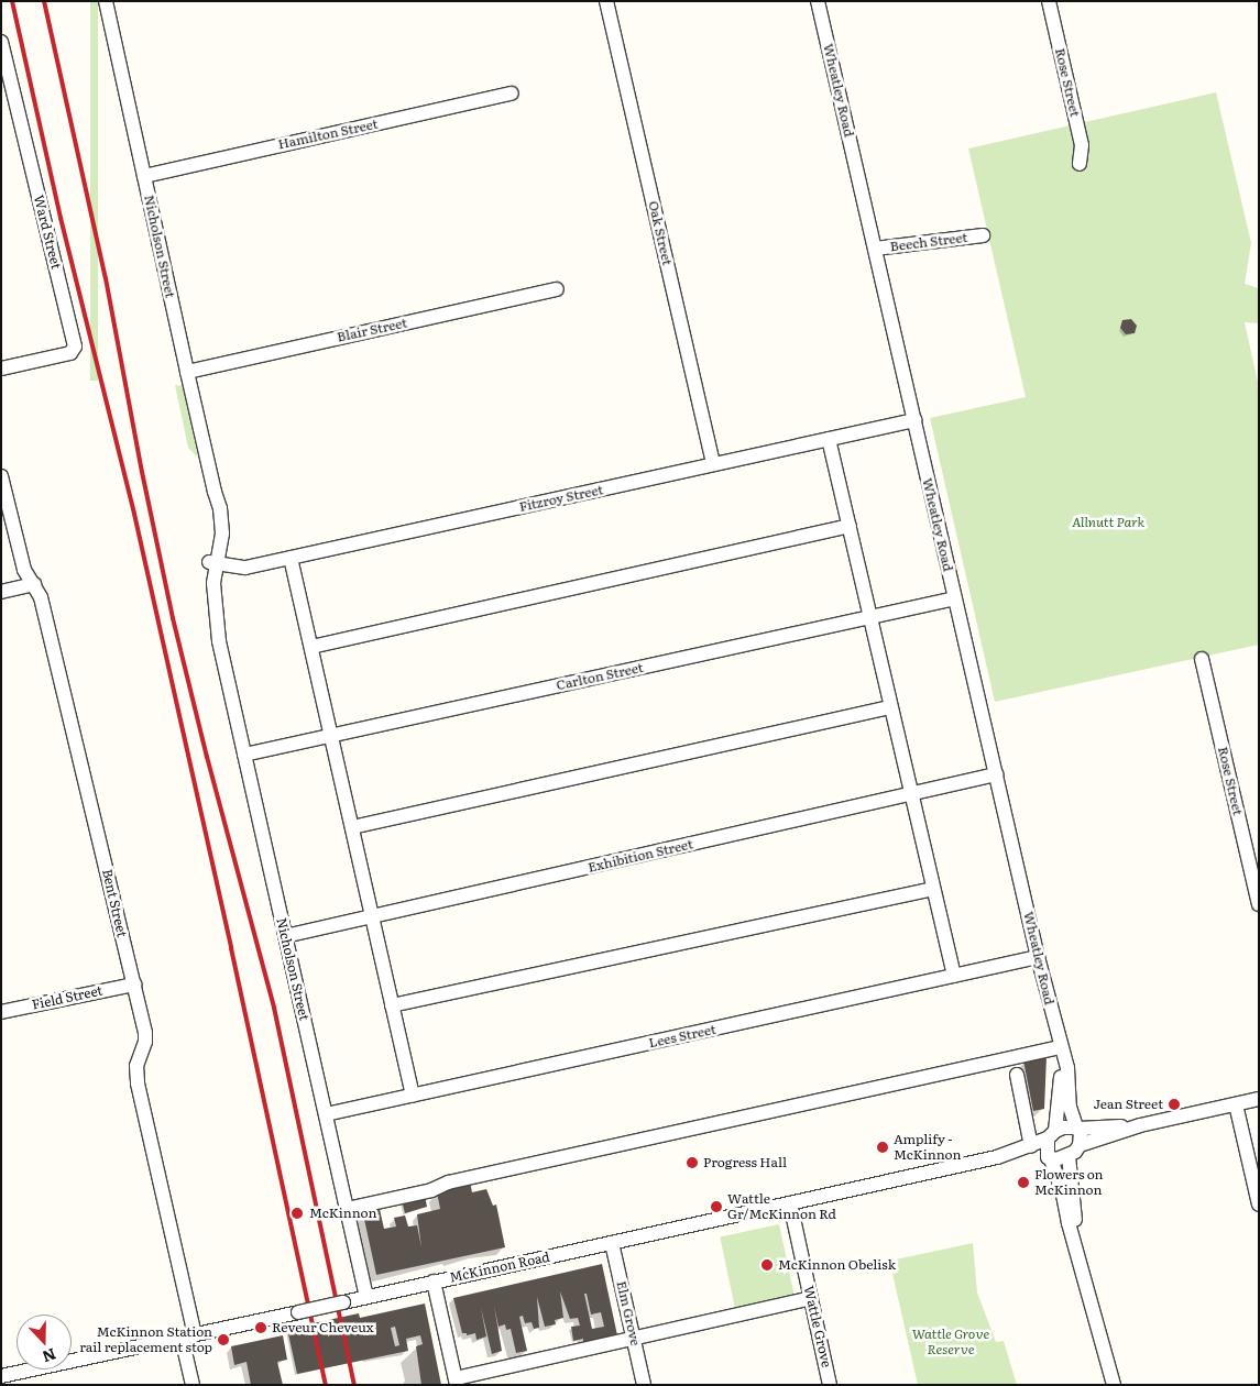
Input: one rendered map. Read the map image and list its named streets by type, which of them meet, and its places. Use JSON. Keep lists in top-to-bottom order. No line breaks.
{"streets":{"street":["Rose Street","Wheatley Road","Hamilton Street","Ward Street","Oak Street","Beech Street","Nicholson Street","Blair Street","Fitzroy Street","Carlton Street","Exhibition Street","Bent Street","Field Street","Lees Street","McKinnon Road","Elm Grove","Wattle Grove"]},"crossings":[["Wheatley Road","Beech Street"],["Wheatley Road","Fitzroy Street"],["Wheatley Road","Carlton Street"],["Wheatley Road","Exhibition Street"],["Wheatley Road","Lees Street"],["Wheatley Road","McKinnon Road"],["Hamilton Street","Nicholson Street"],["Oak Street","Fitzroy Street"],["Nicholson Street","Blair Street"],["Nicholson Street","Fitzroy Street"],["Nicholson Street","Carlton Street"],["Nicholson Street","Exhibition Street"],["Nicholson Street","Lees Street"],["Nicholson Street","McKinnon Road"],["Bent Street","Field Street"],["Bent Street","McKinnon Road"],["McKinnon Road","Elm Grove"],["McKinnon Road","Wattle Grove"]],"parks":["Allnutt Park","Wattle Grove Reserve"],"places":["Jean Street","Amplify - McKinnon","Progress Hall","Flowers on McKinnon","Wattle Gr/McKinnon Rd","McKinnon","McKinnon Obelisk","Reveur Cheveux","McKinnon Station rail replacement stop"],"north":"bottom"}
